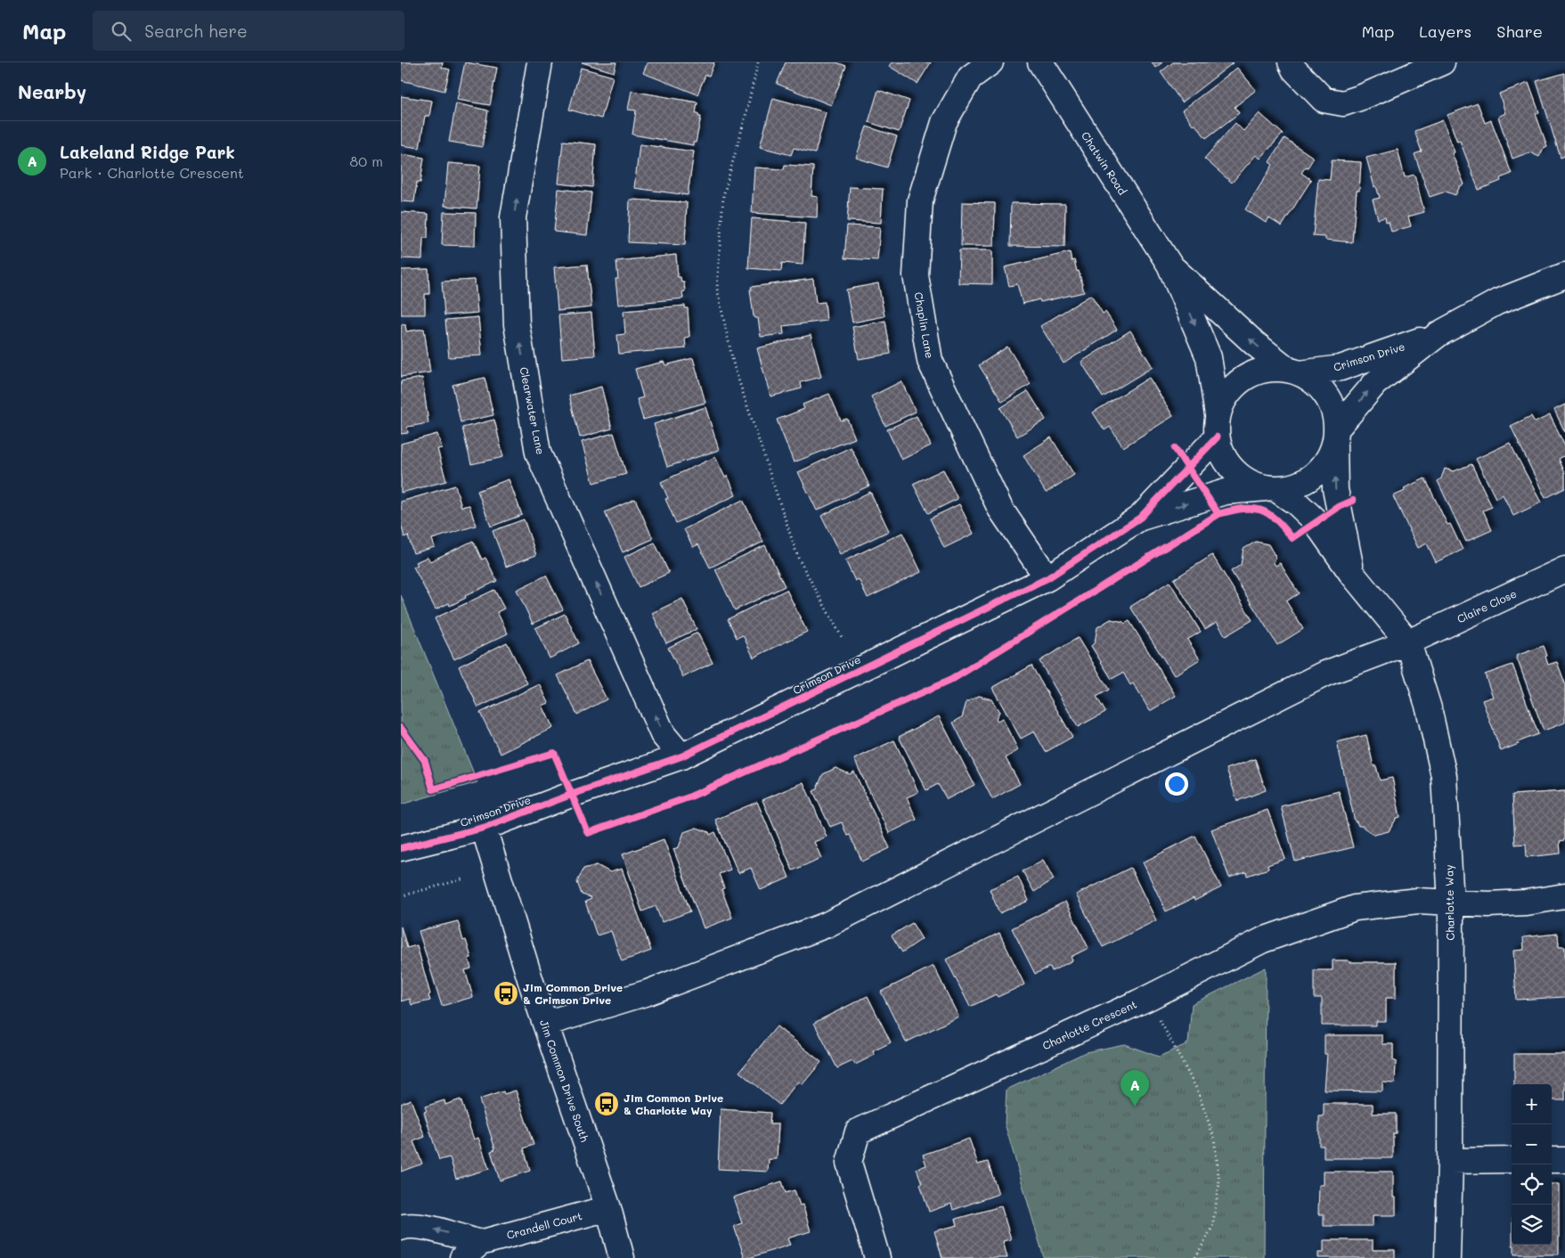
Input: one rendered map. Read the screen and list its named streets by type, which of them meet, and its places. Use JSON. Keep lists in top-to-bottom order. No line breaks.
{"streets":{"street":["Chatwin Road","Chaplin Lane","Crimson Drive","Clearwater Lane","Claire Close","Charlotte Way","Charlotte Crescent","Jim Common Drive South","Crandell Court"]},"crossings":[["Chatwin Road","Crimson Drive"],["Chaplin Lane","Crimson Drive"],["Crimson Drive","Clearwater Lane"],["Crimson Drive","Jim Common Drive South"],["Claire Close","Charlotte Way"],["Claire Close","Jim Common Drive South"],["Charlotte Way","Charlotte Crescent"],["Jim Common Drive South","Crandell Court"]],"one_way":["Clearwater Lane"],"places":{"bus stop":["Jim Common Drive & Crimson Drive","Jim Common Drive & Charlotte Way"]},"page":{"header":"Map","search":"Search here","nav":["Map","Layers","Share"],"heading":"Nearby","list":[{"mark":"A","name":"Lakeland Ridge Park","note":"Park · Charlotte Crescent","value":"80 m"}],"pins":"A","map_buttons":["+","−"]}}
